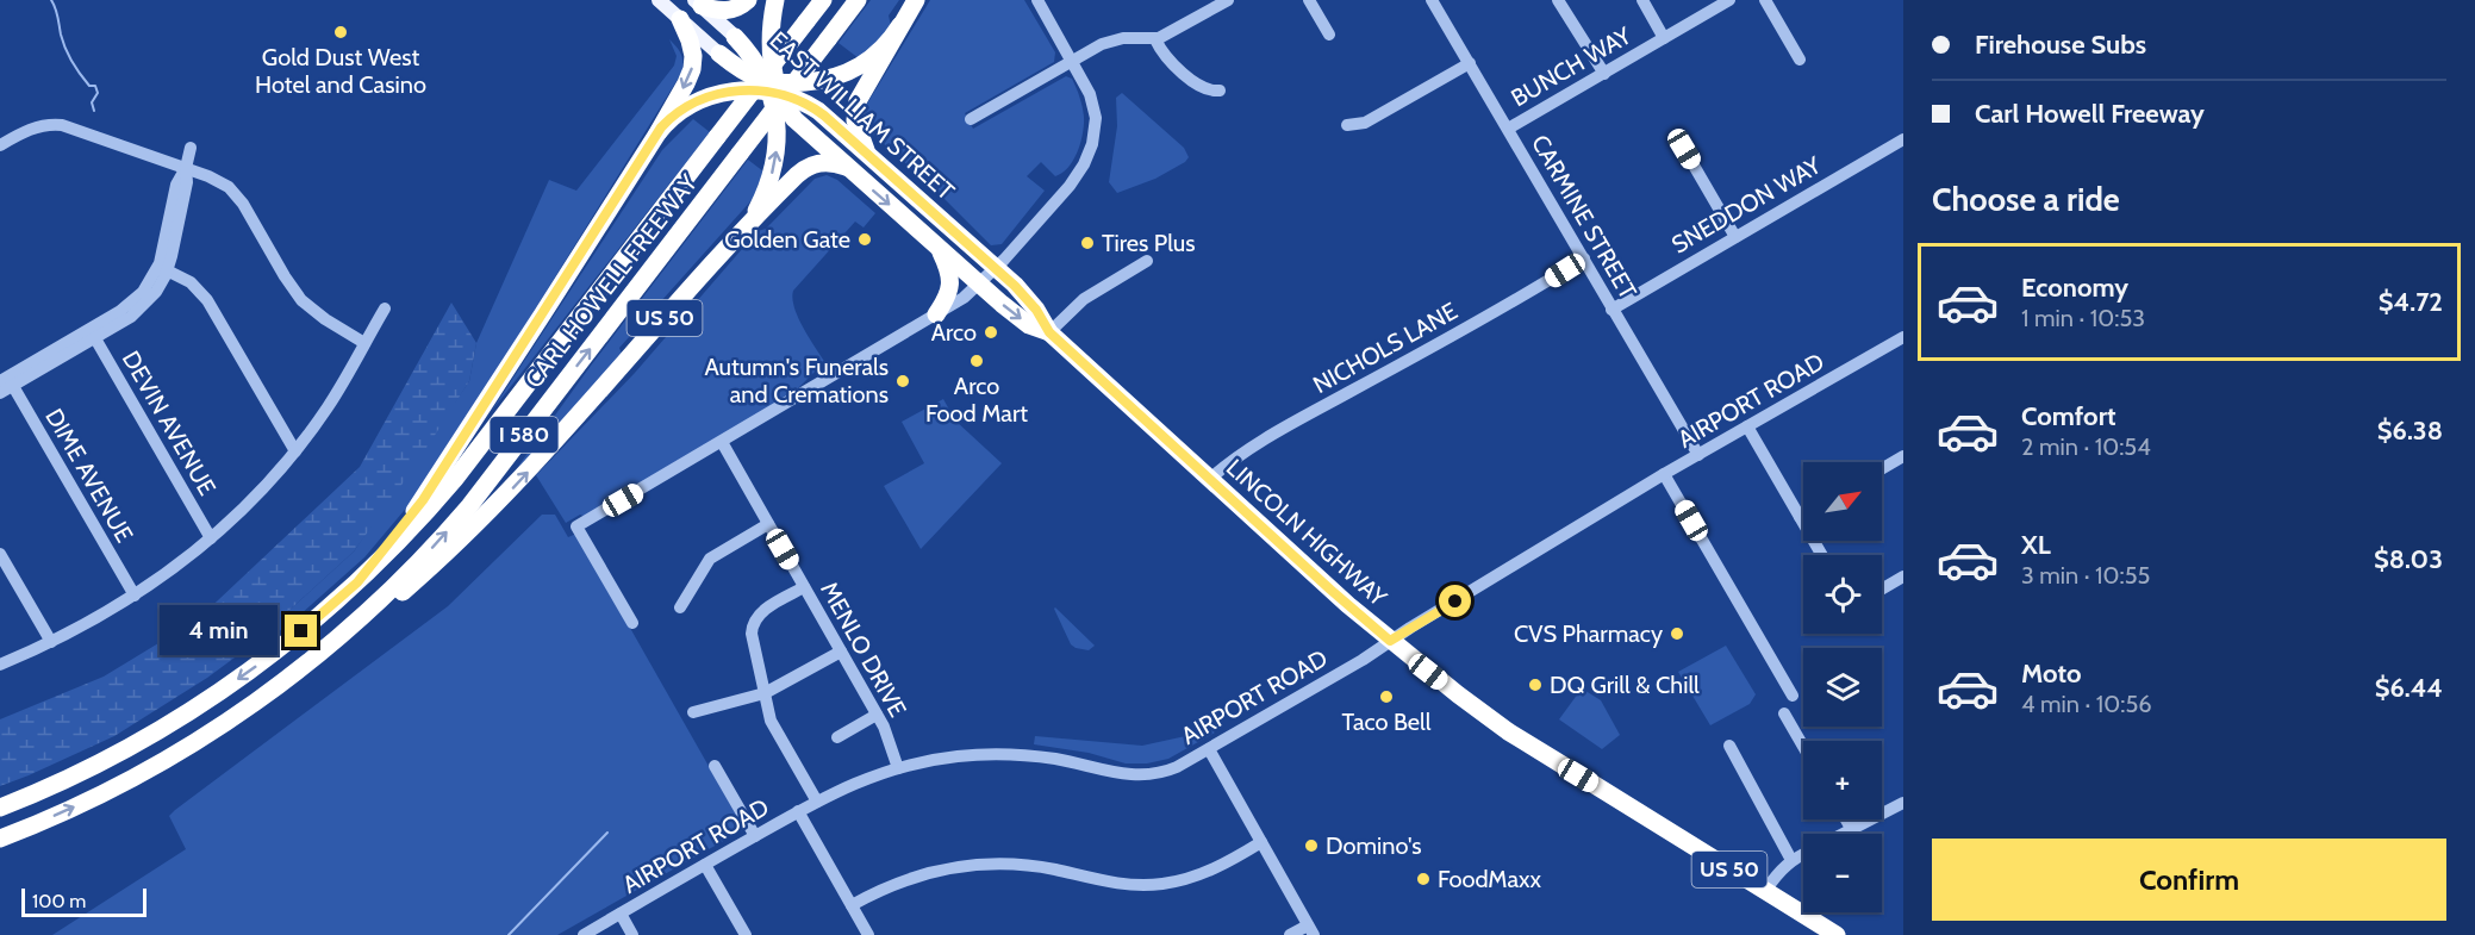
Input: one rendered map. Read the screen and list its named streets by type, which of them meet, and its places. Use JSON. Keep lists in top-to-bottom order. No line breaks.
{"streets":{"highway":["EAST WILLIAM STREET","CARL HOWELL FREEWAY","US 50","I 580","LINCOLN HIGHWAY"],"street":["BUNCH WAY","SNEDDON WAY","CARMINE STREET","NICHOLS LANE","AIRPORT ROAD","DEVIN AVENUE","DIME AVENUE","MENLO DRIVE"]},"crossings":[["BUNCH WAY","CARMINE STREET"],["EAST WILLIAM STREET","US 50"],["EAST WILLIAM STREET","LINCOLN HIGHWAY"],["SNEDDON WAY","CARMINE STREET"],["CARMINE STREET","NICHOLS LANE"],["CARMINE STREET","AIRPORT ROAD"],["CARL HOWELL FREEWAY","US 50"],["NICHOLS LANE","LINCOLN HIGHWAY"],["AIRPORT ROAD","LINCOLN HIGHWAY"],["AIRPORT ROAD","MENLO DRIVE"]],"places":["Gold Dust West Hotel and Casino","Golden Gate","Tires Plus","Arco","Arco Food Mart","Autumn's Funerals and Cremations","CVS Pharmacy","DQ Grill & Chill","Taco Bell","Domino's","FoodMaxx"],"scale_bar":"100 m","north":"top right","page":{"banner":["Firehouse Subs","Carl Howell Freeway"],"heading":"Choose a ride","list":[{"name":"Economy","note":"1 min · 10:53","value":"$4.72"},{"name":"Comfort","note":"2 min · 10:54","value":"$6.38"},{"name":"XL","note":"3 min · 10:55","value":"$8.03"},{"name":"Moto","note":"4 min · 10:56","value":"$6.44"}],"map_buttons":["+","−"],"bubble":"4 min","buttons":"Confirm","scale":"100 m"}}
